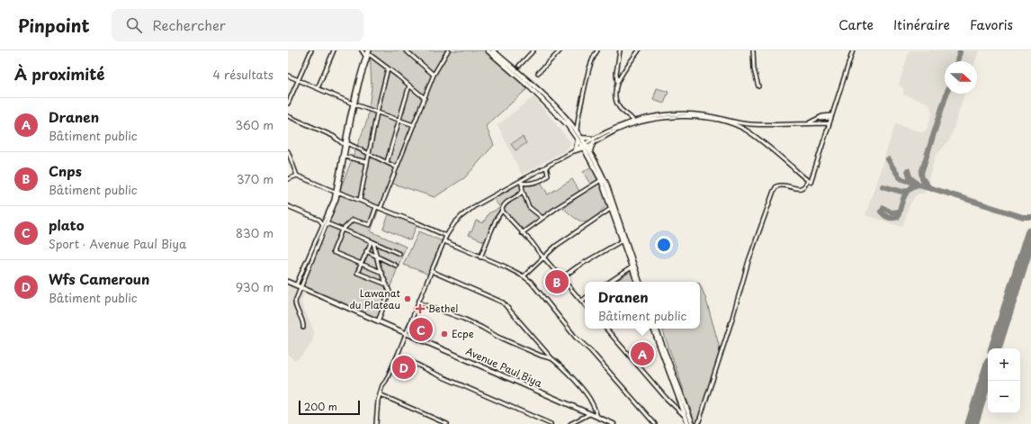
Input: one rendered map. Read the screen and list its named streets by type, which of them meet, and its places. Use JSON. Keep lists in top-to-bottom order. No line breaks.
{"streets":{"main road":["Avenue Paul Biya"]},"places":{"other":["Lawanat du Plateau","Ecpe"],"health":["Bethel"]},"scale_bar":"200 m","north":"right","page":{"header":"Pinpoint","search":"Rechercher","nav":["Carte","Itinéraire","Favoris"],"heading":["À proximité","4 résultats"],"list":[{"mark":"A","name":"Dranen","note":"Bâtiment public","value":"360 m"},{"mark":"B","name":"Cnps","note":"Bâtiment public","value":"370 m"},{"mark":"C","name":"plato","note":"Sport · Avenue Paul Biya","value":"830 m"},{"mark":"D","name":"Wfs Cameroun","note":"Bâtiment public","value":"930 m"}],"pins":["B","C","A","D"],"popup":["Dranen","Bâtiment public"],"map_buttons":["+","−"],"scale":"200 m"}}
